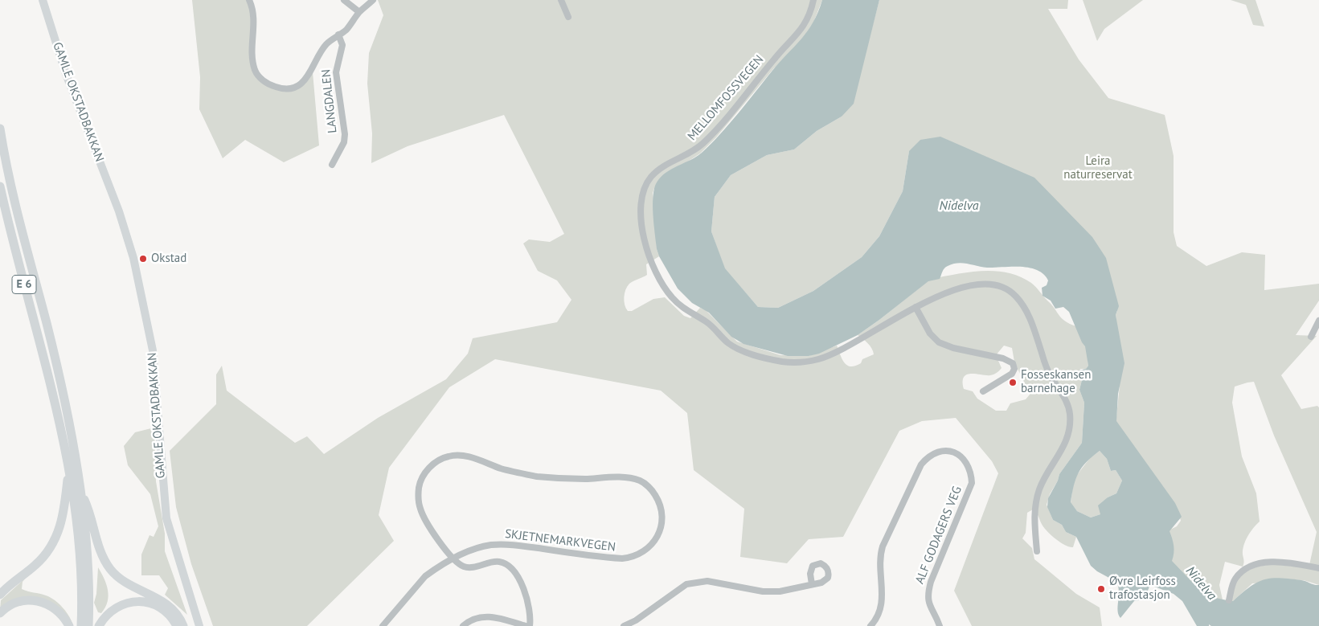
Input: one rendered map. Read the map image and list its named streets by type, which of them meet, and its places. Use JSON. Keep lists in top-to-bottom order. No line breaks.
{"streets":{"highway":["E 6"],"main road":["GAMLE OKSTADBAKKAN"],"street":["MELLOMFOSSVEGEN","LANGDALEN","ALF GODAGERS VEG","SKJETNEMARKVEGEN"]},"water":["Nidelva"],"parks":["Leira naturreservat"],"places":["Okstad","Fosseskansen barnehage","Øvre Leirfoss trafostasjon"]}
